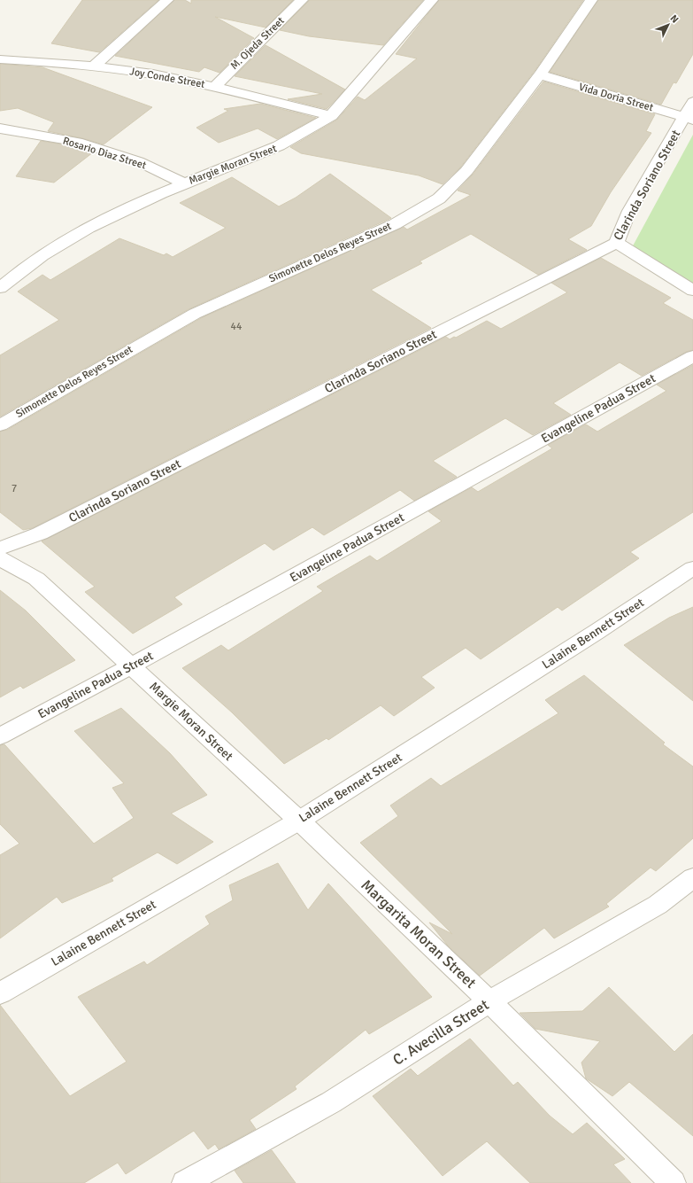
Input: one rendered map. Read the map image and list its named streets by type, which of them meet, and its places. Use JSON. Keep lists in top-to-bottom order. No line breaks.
{"streets":{"street":["M. Ojeda Street","Joy Conde Street","Vida Doria Street","Rosario Diaz Street","Margie Moran Street","Clarinda Soriano Street","Simonette Delos Reyes Street","Evangeline Padua Street","Lalaine Bennett Street","Margarita Moran Street","C. Avecilla Street"]},"crossings":[["M. Ojeda Street","Joy Conde Street"],["Joy Conde Street","Margie Moran Street"],["Vida Doria Street","Clarinda Soriano Street"],["Vida Doria Street","Simonette Delos Reyes Street"],["Rosario Diaz Street","Margie Moran Street"],["Margie Moran Street","Evangeline Padua Street"],["Margie Moran Street","Lalaine Bennett Street"],["Margie Moran Street","Margarita Moran Street"],["Lalaine Bennett Street","Margarita Moran Street"],["Margarita Moran Street","C. Avecilla Street"]],"house_numbers":["44","7"],"north":"top right"}
